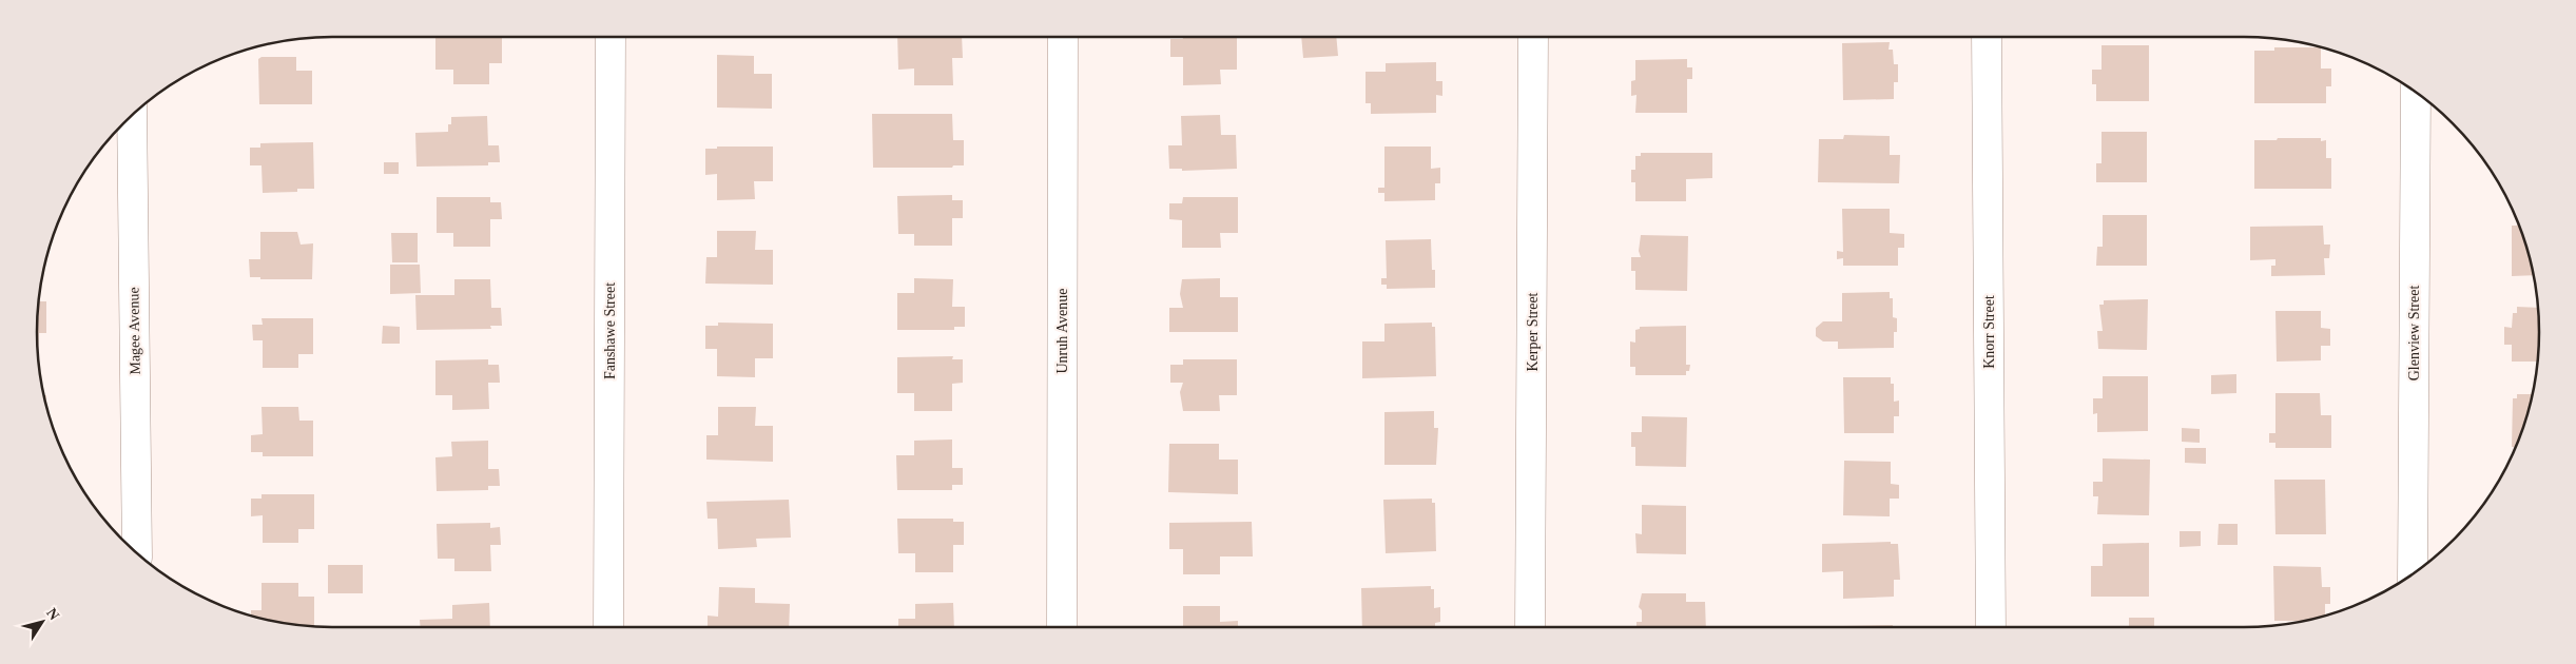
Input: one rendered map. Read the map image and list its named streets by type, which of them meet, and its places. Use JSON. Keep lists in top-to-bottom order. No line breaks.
{"streets":{"street":["Magee Avenue","Fanshawe Street","Unruh Avenue","Kerper Street","Knorr Street","Glenview Street"]},"north":"top right"}
